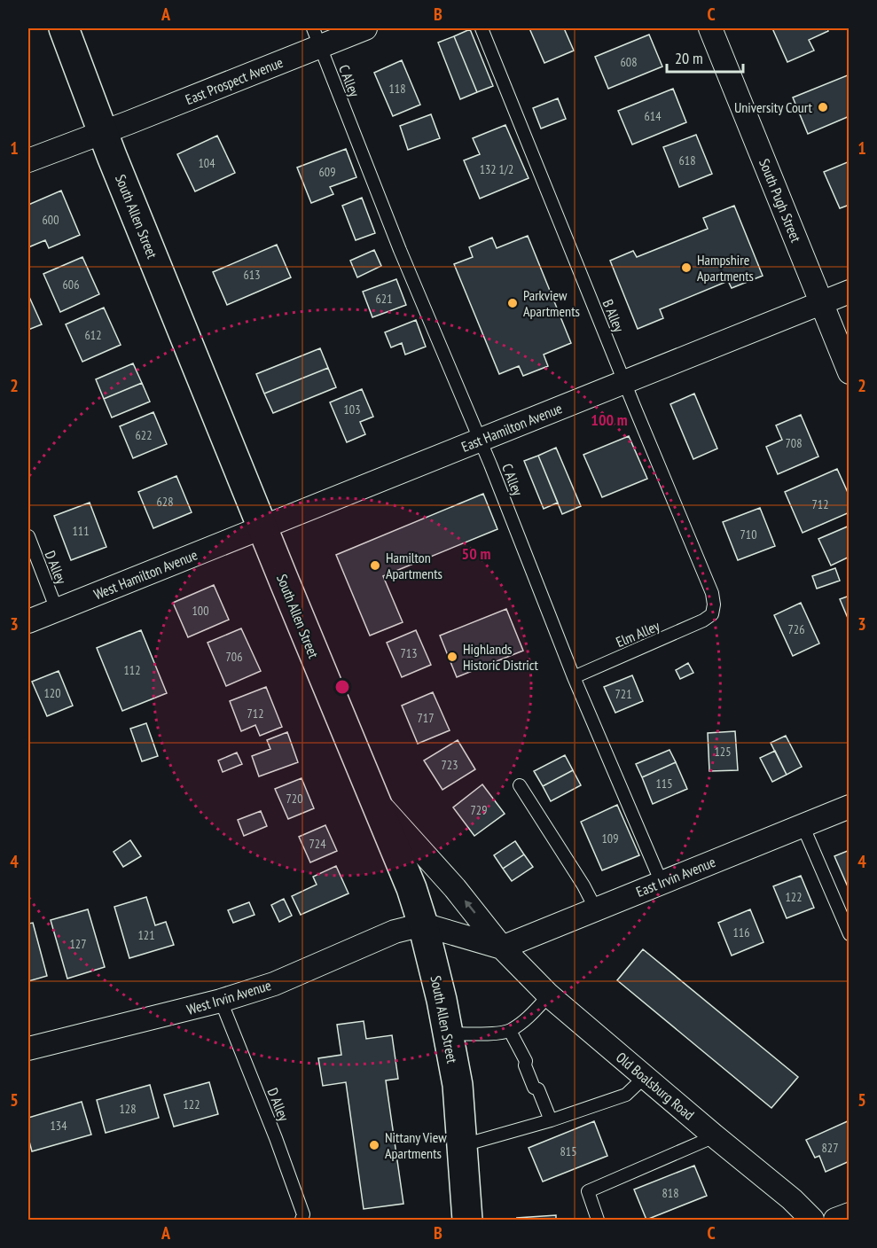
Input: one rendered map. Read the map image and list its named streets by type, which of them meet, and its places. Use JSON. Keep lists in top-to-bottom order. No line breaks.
{"streets":{"street":["East Prospect Avenue","South Pugh Street","South Allen Street","East Hamilton Avenue","West Hamilton Avenue","East Irvin Avenue","West Irvin Avenue","Old Boalsburg Road"],"lane":["C Alley","B Alley","D Alley","Elm Alley"]},"crossings":[["East Prospect Avenue","C Alley"],["East Prospect Avenue","South Allen Street"],["C Alley","East Hamilton Avenue"],["C Alley","Elm Alley"],["C Alley","East Irvin Avenue"],["South Pugh Street","East Hamilton Avenue"],["South Allen Street","East Hamilton Avenue"],["South Allen Street","West Hamilton Avenue"],["South Allen Street","West Irvin Avenue"],["South Allen Street","Old Boalsburg Road"],["B Alley","East Hamilton Avenue"],["B Alley","Elm Alley"],["East Hamilton Avenue","West Hamilton Avenue"],["D Alley","West Hamilton Avenue"],["D Alley","West Irvin Avenue"],["East Irvin Avenue","Old Boalsburg Road"],["West Irvin Avenue","Old Boalsburg Road"]],"places":["University Court","Hampshire Apartments","Parkview Apartments","Hamilton Apartments","Highlands Historic District","Nittany View Apartments"],"house_numbers":["608","118","614","618","104","132 1/2","609","600","613","606","621","612","103","622","708","628","712","111","710","100","726","713","706","112","120","721","712","717","125","723","115","720","729","109","724","122","116","121","127","122","128","134","827","815","818"],"scale_bar":"20 m","grid":{"columns":["A","B","C"],"rows":["1","2","3","4","5"]},"rings":["100 m","50 m"]}
